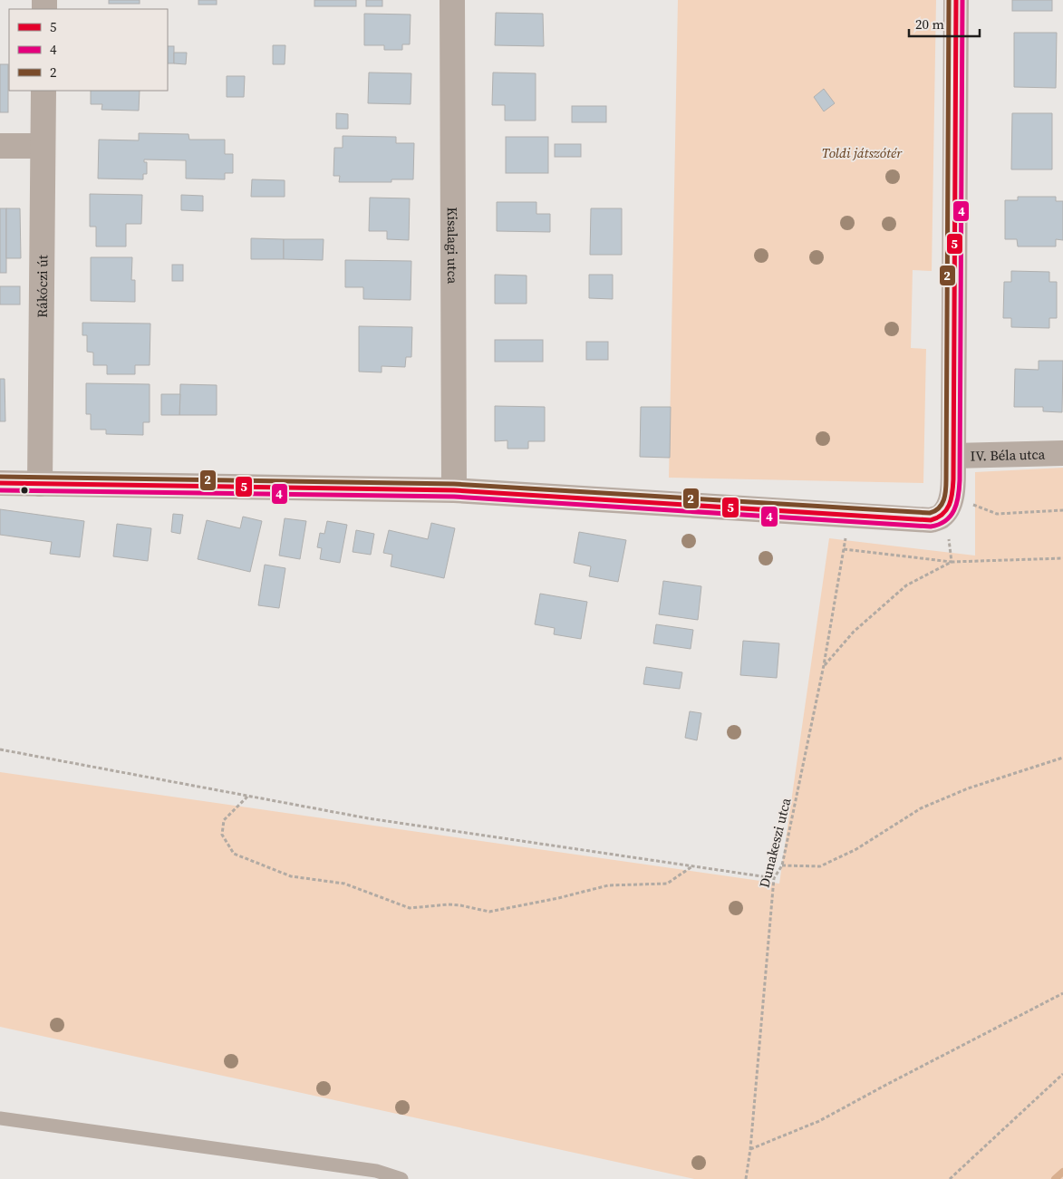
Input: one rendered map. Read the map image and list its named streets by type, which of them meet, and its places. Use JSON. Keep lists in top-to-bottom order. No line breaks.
{"streets":{"street":["Kisalagi utca","Rákóczi út","IV. Béla utca"],"path":["Dunakeszi utca"]},"parks":["Toldi játszótér"],"lines":["transit line 5","transit line 4","transit line 2"],"legend":["5","4","2"],"scale_bar":"20 m"}
